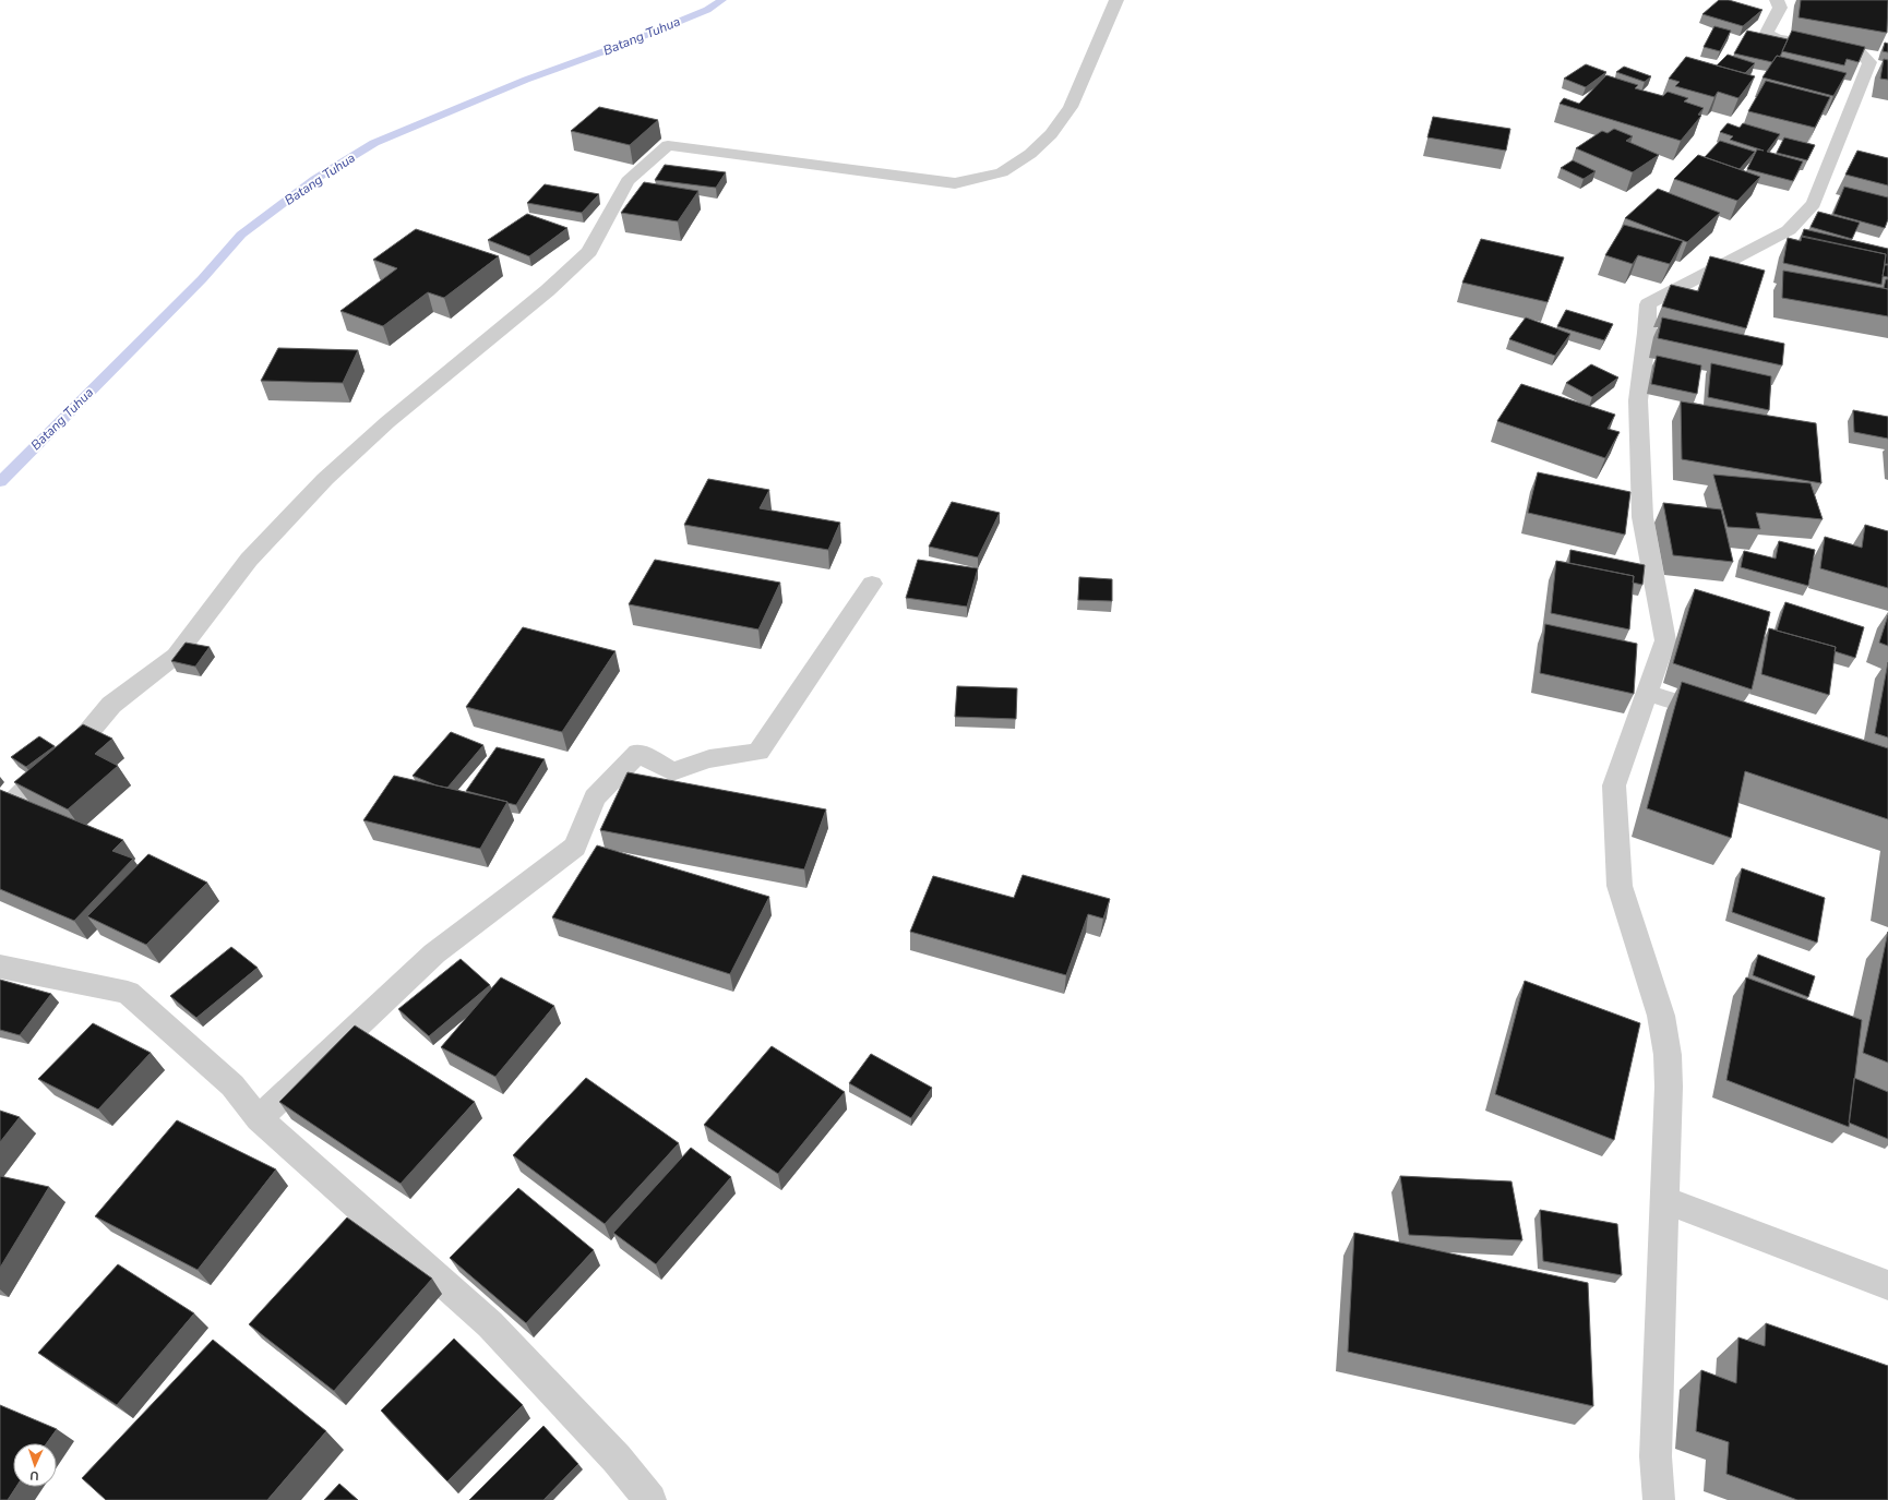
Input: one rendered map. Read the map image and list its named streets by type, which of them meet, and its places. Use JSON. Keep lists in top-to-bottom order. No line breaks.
{"water":["Batang Tuhua"],"north":"bottom"}
